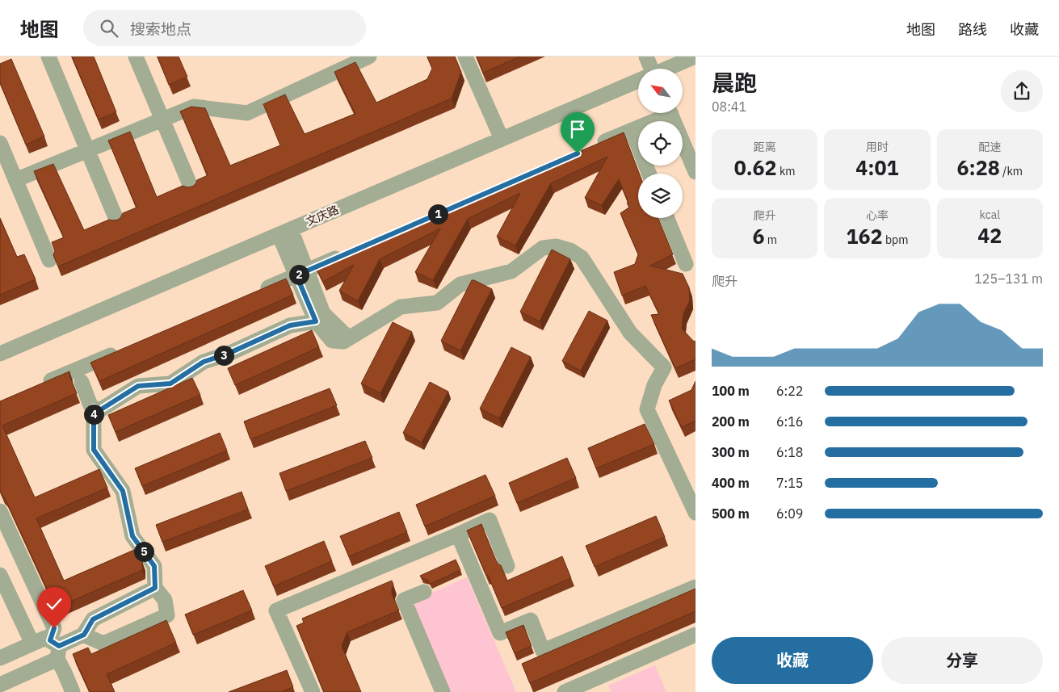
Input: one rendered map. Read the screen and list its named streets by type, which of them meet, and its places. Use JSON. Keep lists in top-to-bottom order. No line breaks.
{"streets":{"street":["文庆路"]},"north":"top left","page":{"header":"地图","search":"搜索地点","nav":["地图","路线","收藏"],"heading":["晨跑","08:41"],"stats":[["距离","0.62 km"],["用时","4:01"],["配速","6:28 /km"],["爬升","6 m"],["心率","162 bpm"],["kcal","42"]],"pins":["1","2","3","4","5"],"chart":["爬升","125–131 m"],"list":[{"name":"100 m","note":"6:22"},{"name":"200 m","note":"6:16"},{"name":"300 m","note":"6:18"},{"name":"400 m","note":"7:15"},{"name":"500 m","note":"6:09"}],"buttons":["收藏","分享"]}}
